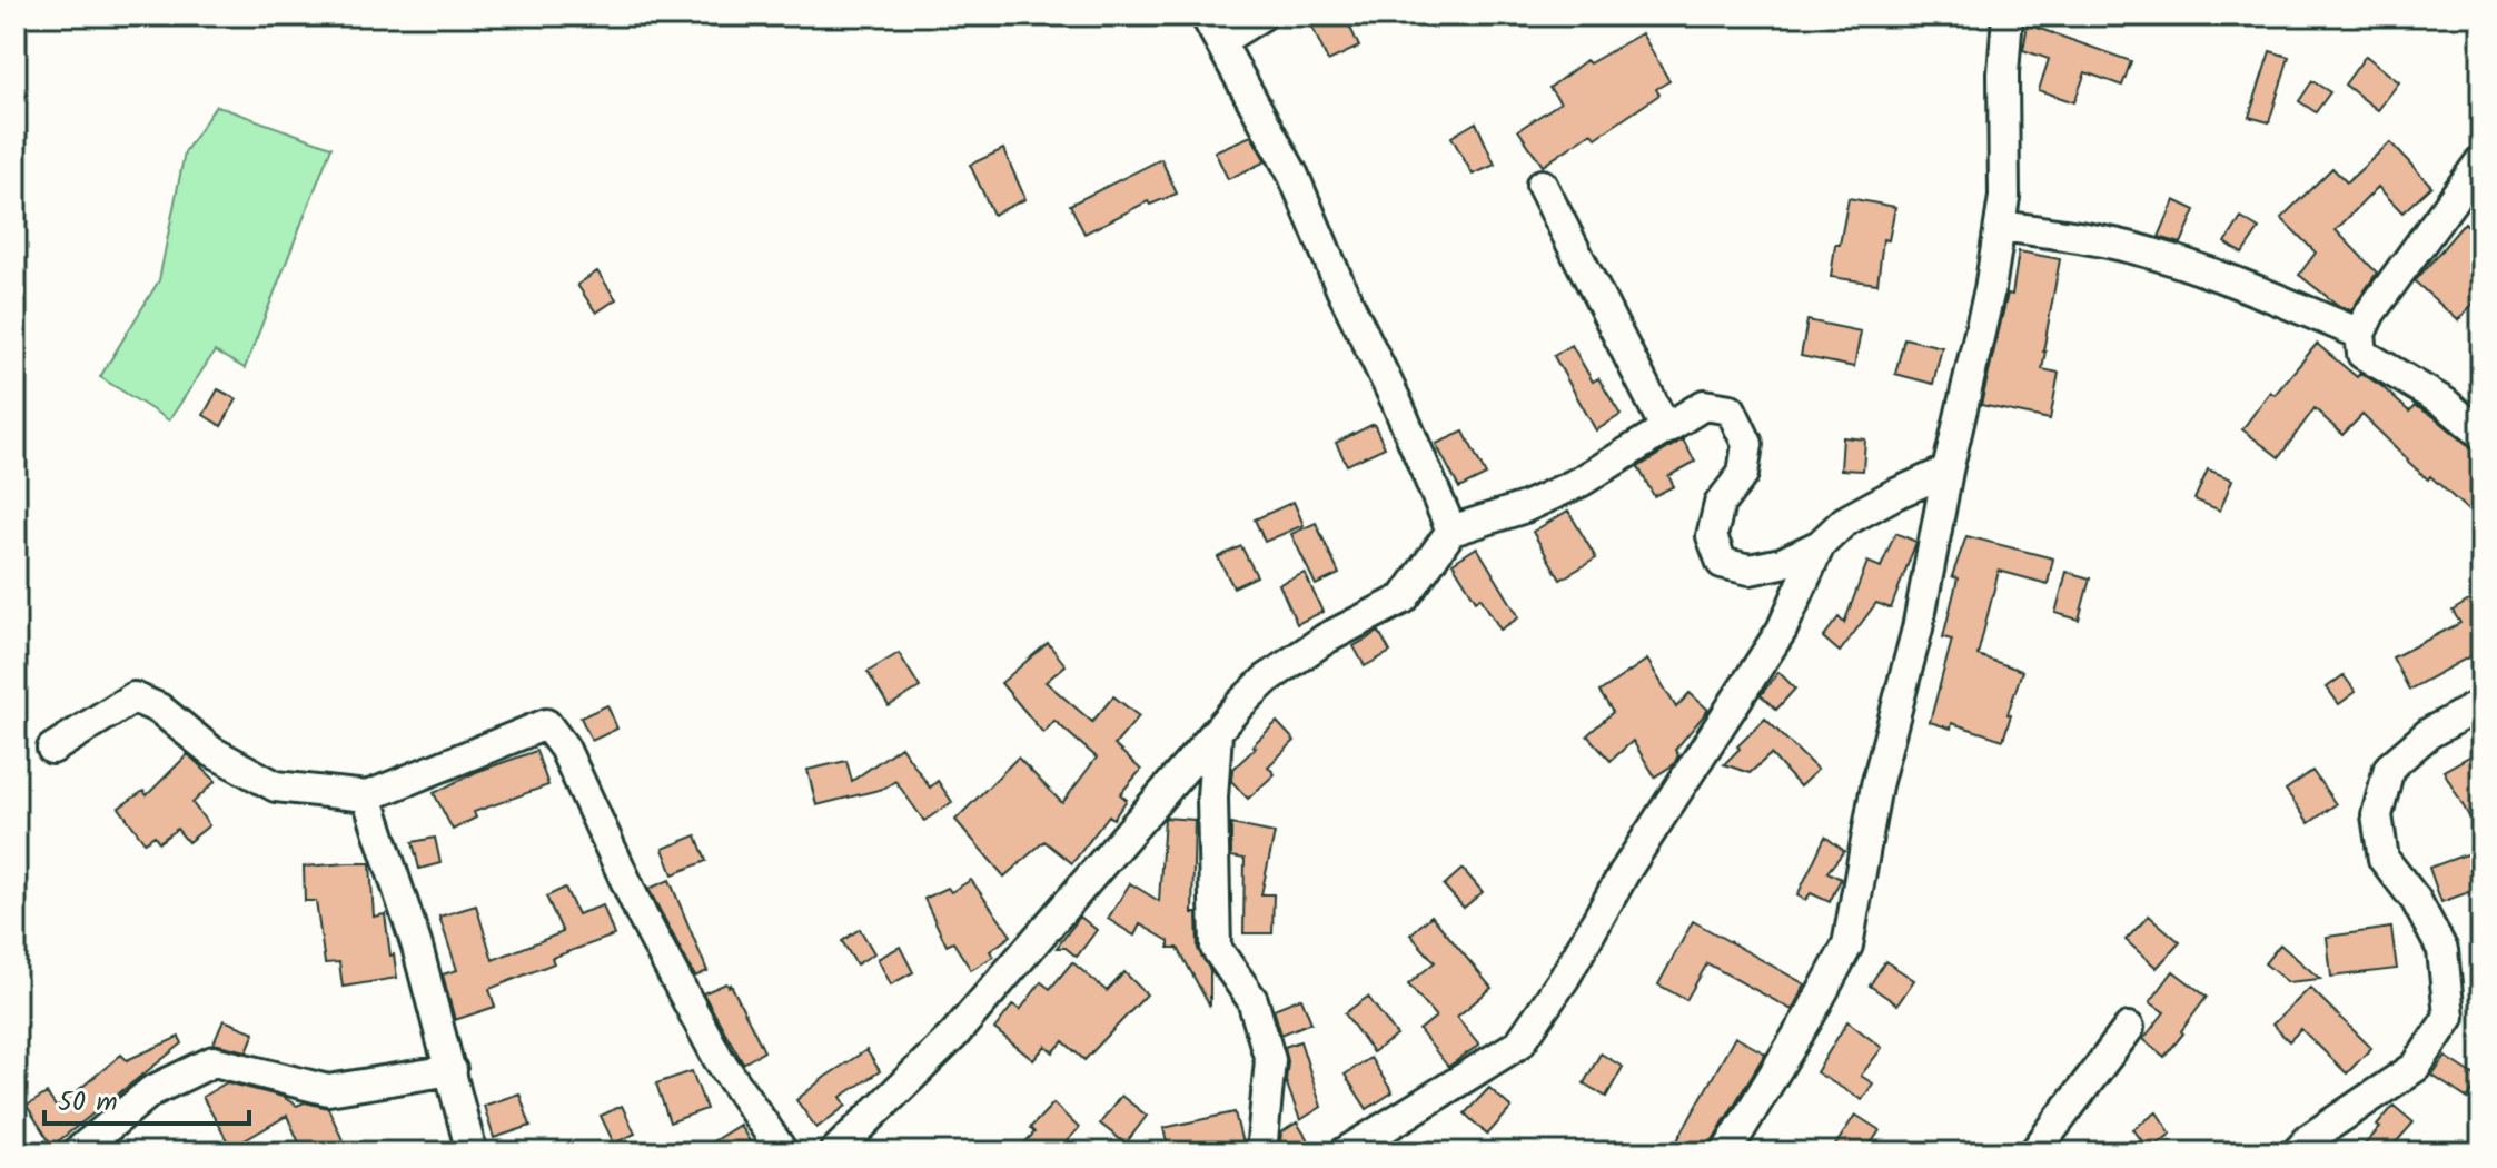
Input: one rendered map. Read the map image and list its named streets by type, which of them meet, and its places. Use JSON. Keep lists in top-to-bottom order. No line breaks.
{"scale_bar":"50 m"}
